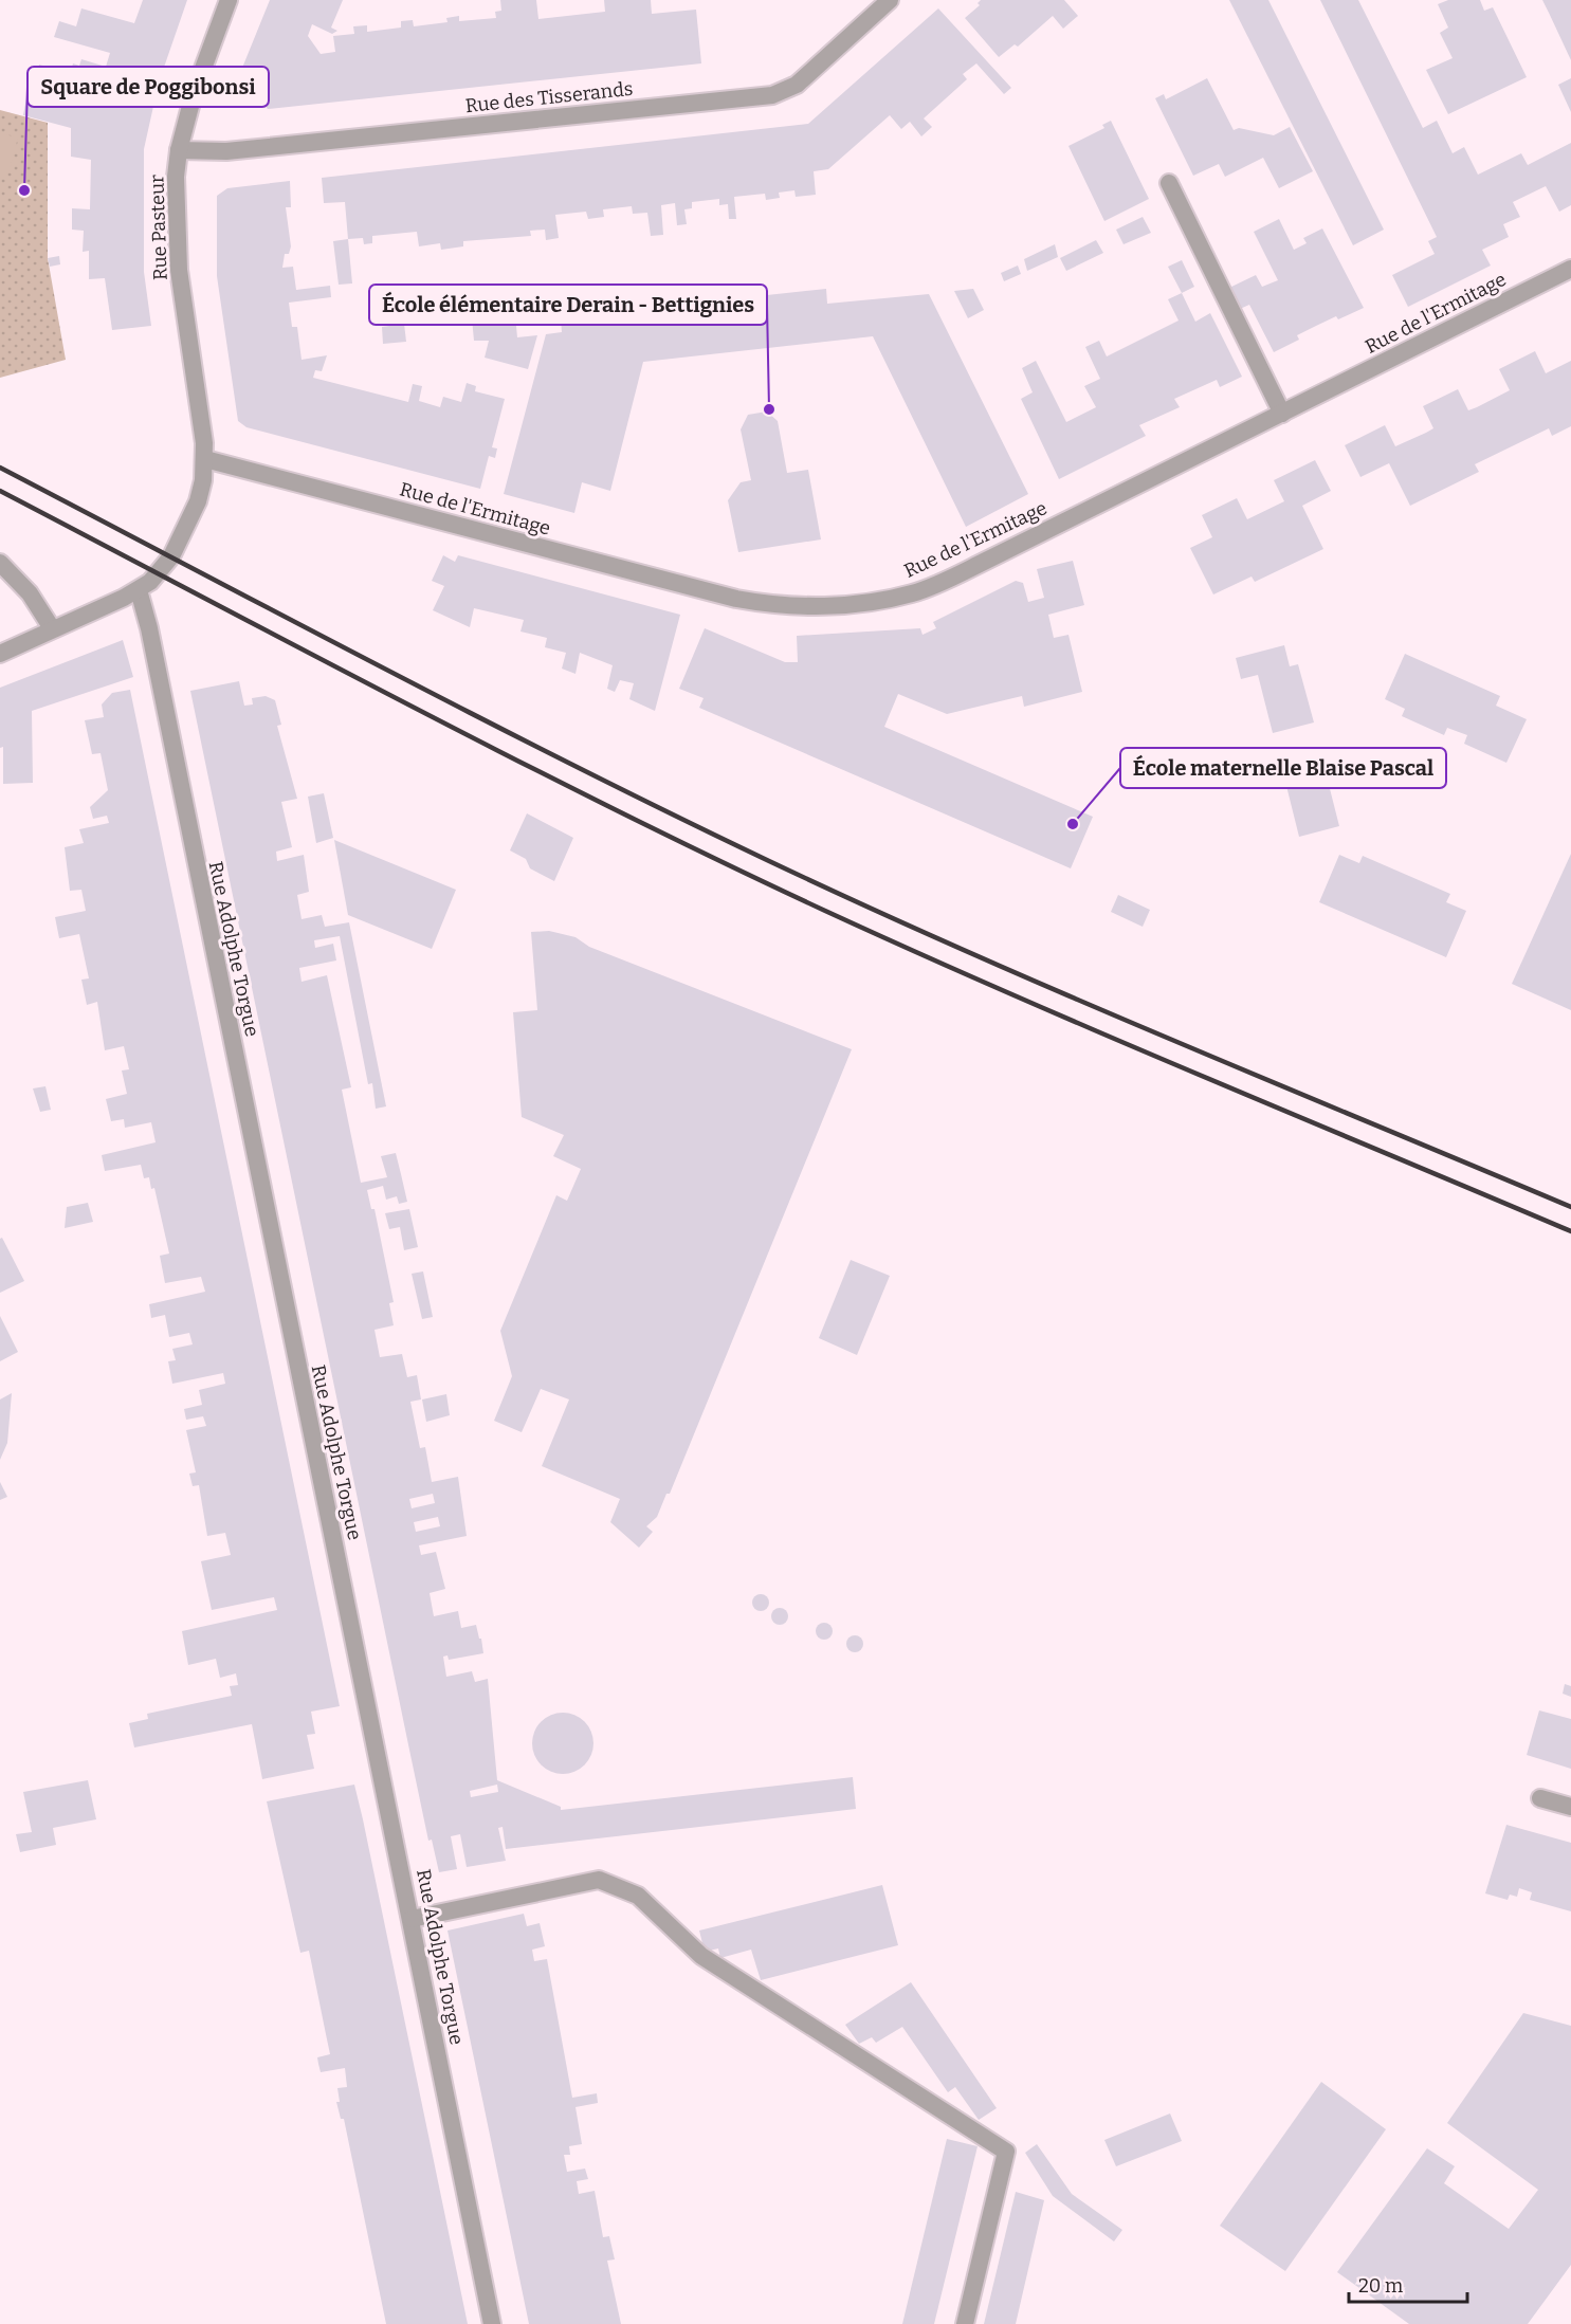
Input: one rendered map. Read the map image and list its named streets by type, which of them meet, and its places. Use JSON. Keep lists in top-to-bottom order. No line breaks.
{"streets":{"street":["Rue des Tisserands","Rue Pasteur","Rue de l'Ermitage","Rue Adolphe Torgue"]},"crossings":[["Rue des Tisserands","Rue Pasteur"],["Rue Pasteur","Rue de l'Ermitage"],["Rue Pasteur","Rue Adolphe Torgue"]],"places":["Square de Poggibonsi","École élémentaire Derain - Bettignies","École maternelle Blaise Pascal"],"scale_bar":"20 m"}
